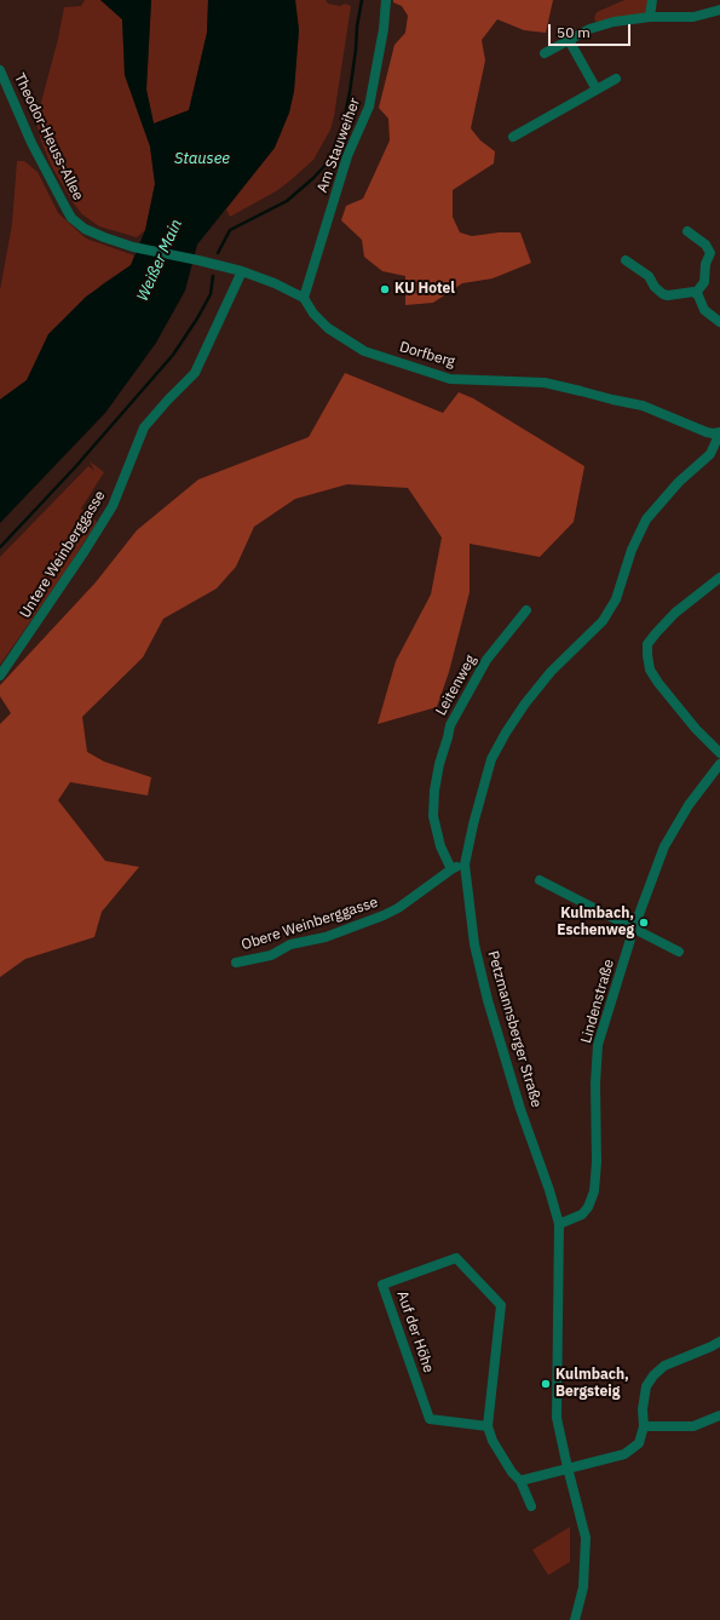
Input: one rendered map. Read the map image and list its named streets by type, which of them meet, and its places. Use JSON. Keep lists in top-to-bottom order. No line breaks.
{"streets":{"street":["Theodor-Heuss-Allee","Am Stauweiher","Dorfberg","Untere Weinberggasse","Leitenweg","Obere Weinberggasse","Lindenstraße","Petzmannsberger Straße","Auf der Höhe"]},"crossings":[["Theodor-Heuss-Allee","Dorfberg"],["Am Stauweiher","Dorfberg"],["Dorfberg","Untere Weinberggasse"],["Dorfberg","Petzmannsberger Straße"],["Leitenweg","Obere Weinberggasse"],["Obere Weinberggasse","Petzmannsberger Straße"],["Lindenstraße","Petzmannsberger Straße"]],"water":["Stausee","Weißer Main"],"places":["KU Hotel","Kulmbach, Eschenweg","Kulmbach, Bergsteig"],"scale_bar":"50 m"}
